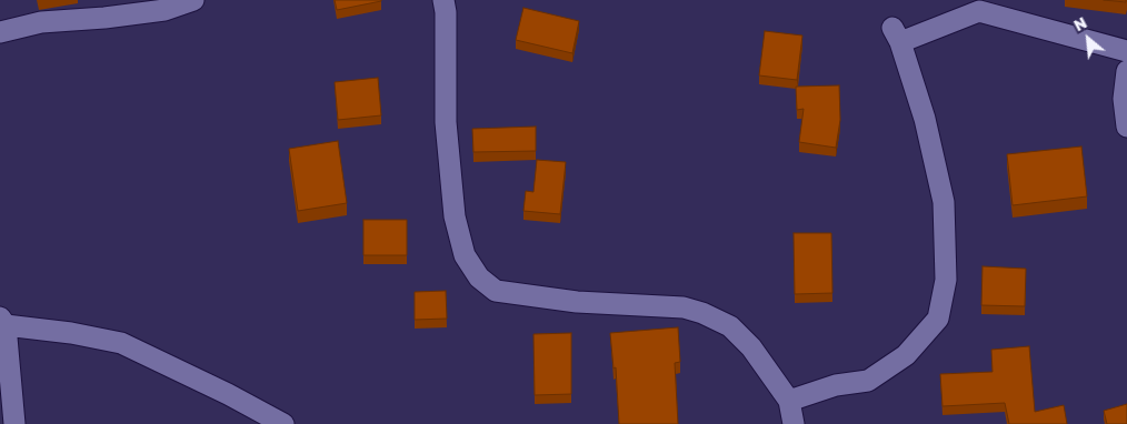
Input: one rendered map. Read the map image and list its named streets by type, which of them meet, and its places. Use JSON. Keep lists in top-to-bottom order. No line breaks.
{"north":"top left"}
